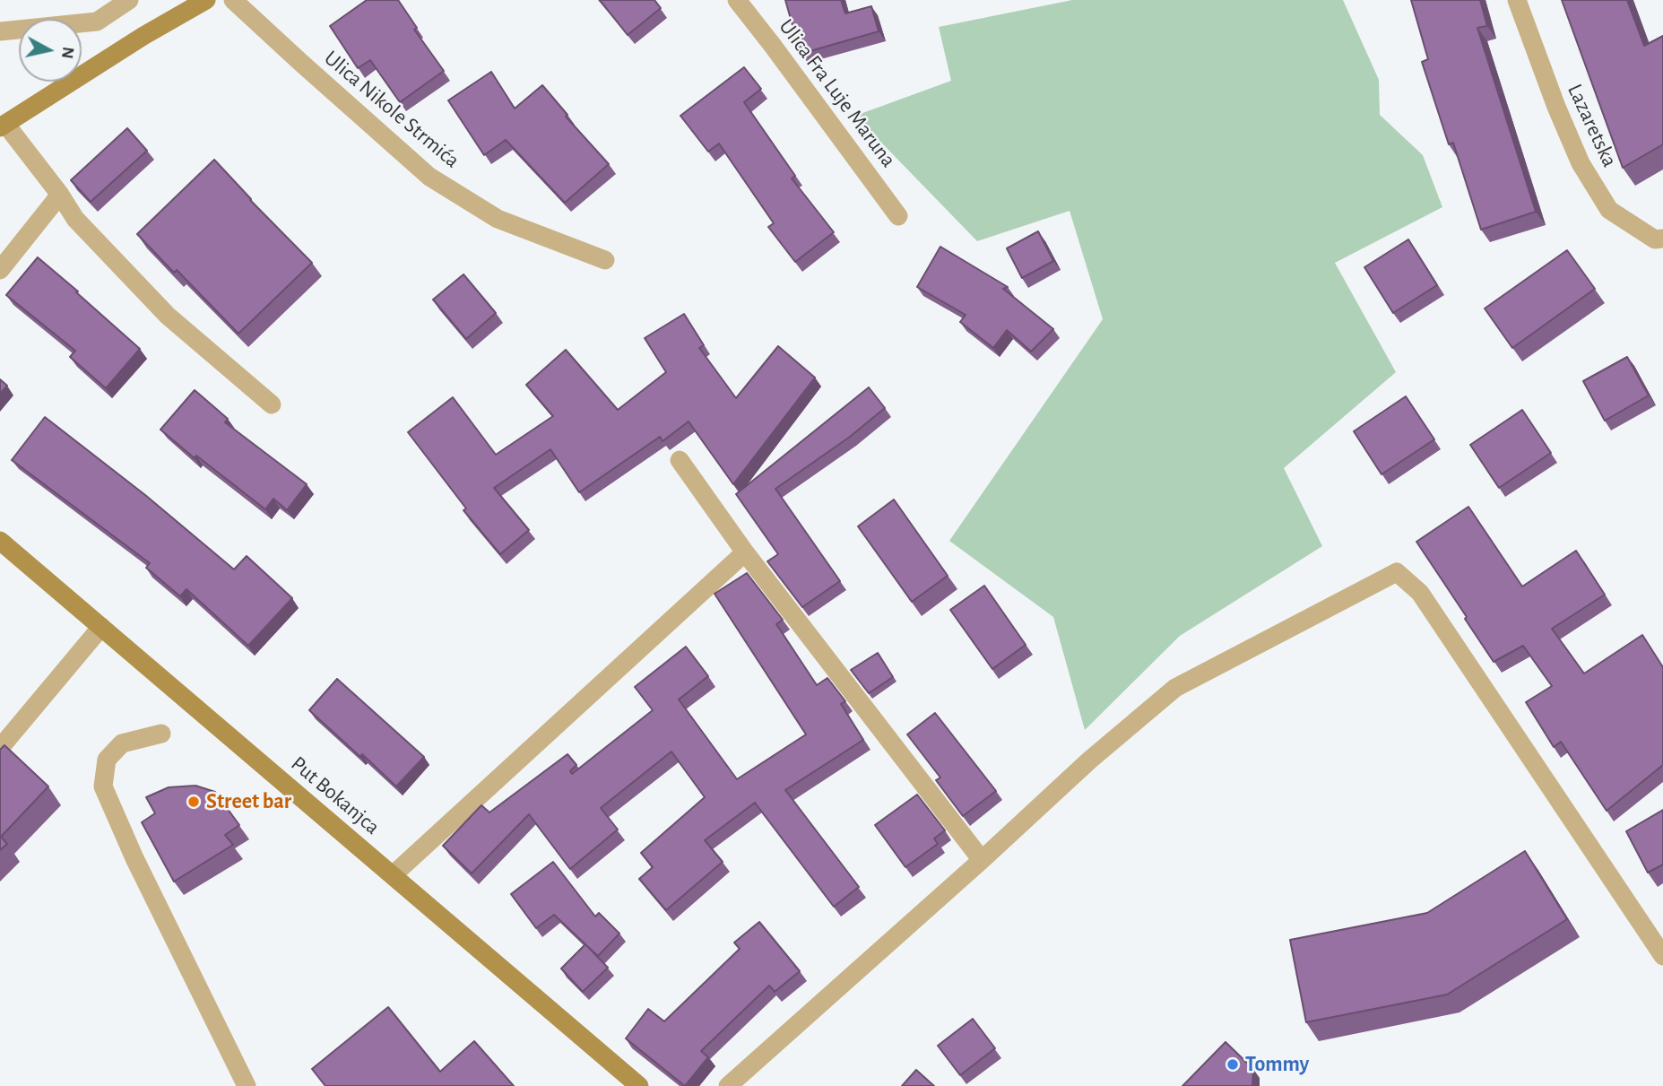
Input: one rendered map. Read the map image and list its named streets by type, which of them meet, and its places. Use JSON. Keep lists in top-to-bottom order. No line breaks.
{"streets":{"main road":["Put Bokanjca"],"street":["Ulica Fra Luje Maruna","Ulica Nikole Strmića","Lazaretska"]},"places":["Street bar","Tommy"],"north":"right"}
